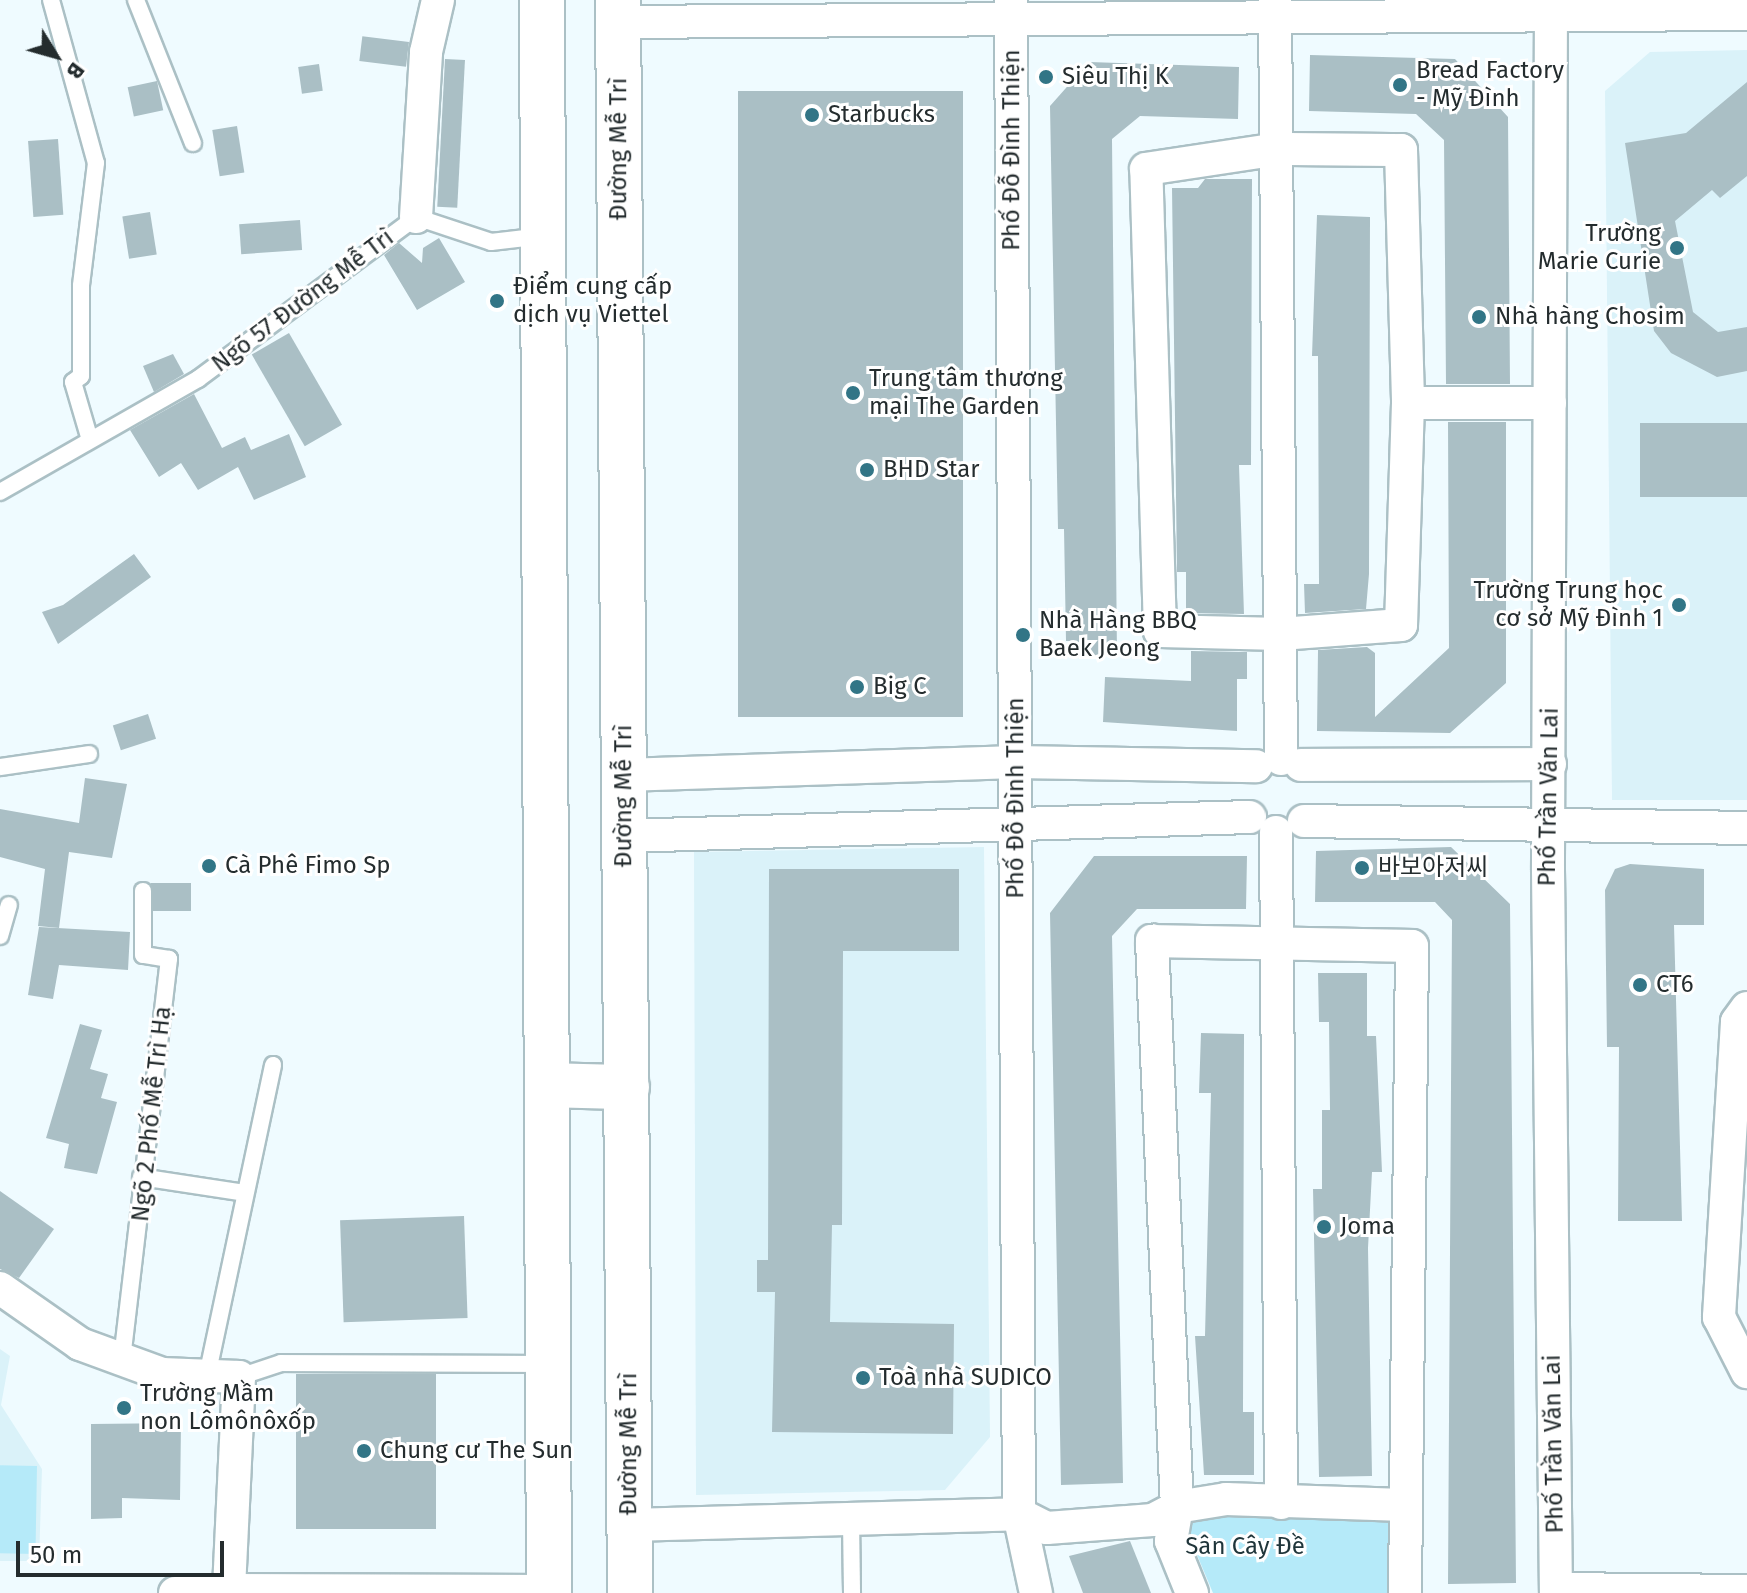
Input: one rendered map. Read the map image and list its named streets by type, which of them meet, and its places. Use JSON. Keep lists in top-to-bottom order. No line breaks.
{"streets":{"main road":["Đường Mễ Trì"],"street":["Phố Đỗ Đình Thiện","Ngõ 57 Đường Mễ Trì","Phố Trần Văn Lai"],"lane":["Ngõ 2 Phố Mễ Trì Hạ"]},"parks":["Sân Cây Đề"],"places":["Siêu Thị K","Bread Factory - Mỹ Đình","Starbucks","Trường Marie Curie","Điểm cung cấp dịch vụ Viettel","Nhà hàng Chosim","Trung tâm thương mại The Garden","BHD Star","Trường Trung học cơ sở Mỹ Đình 1","Nhà Hàng BBQ Baek Jeong","Big C","Cà Phê Fimo Sp","바보아저씨","CT6","Joma","Toà nhà SUDICO","Trường Mầm non Lômônôxốp","Chung cư The Sun"],"scale_bar":"50 m","north":"bottom right"}
